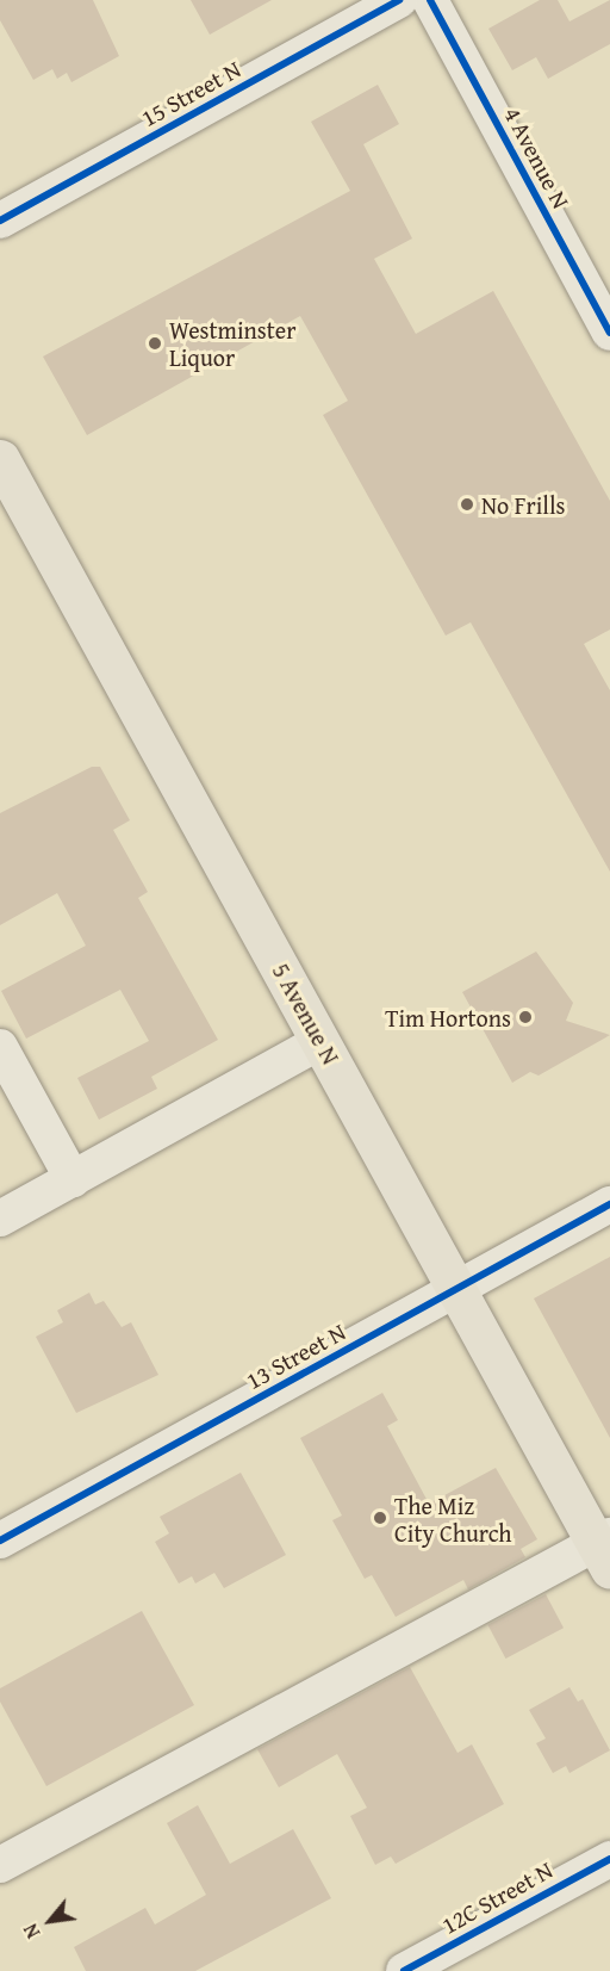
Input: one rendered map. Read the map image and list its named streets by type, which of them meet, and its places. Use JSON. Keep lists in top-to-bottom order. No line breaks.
{"streets":{"main road":["5 Avenue N"],"street":["15 Street N","4 Avenue N","13 Street N","12C Street N"]},"crossings":[["5 Avenue N","13 Street N"]],"places":["Westminster Liquor","No Frills","Tim Hortons","The Miz City Church"],"north":"bottom left"}
